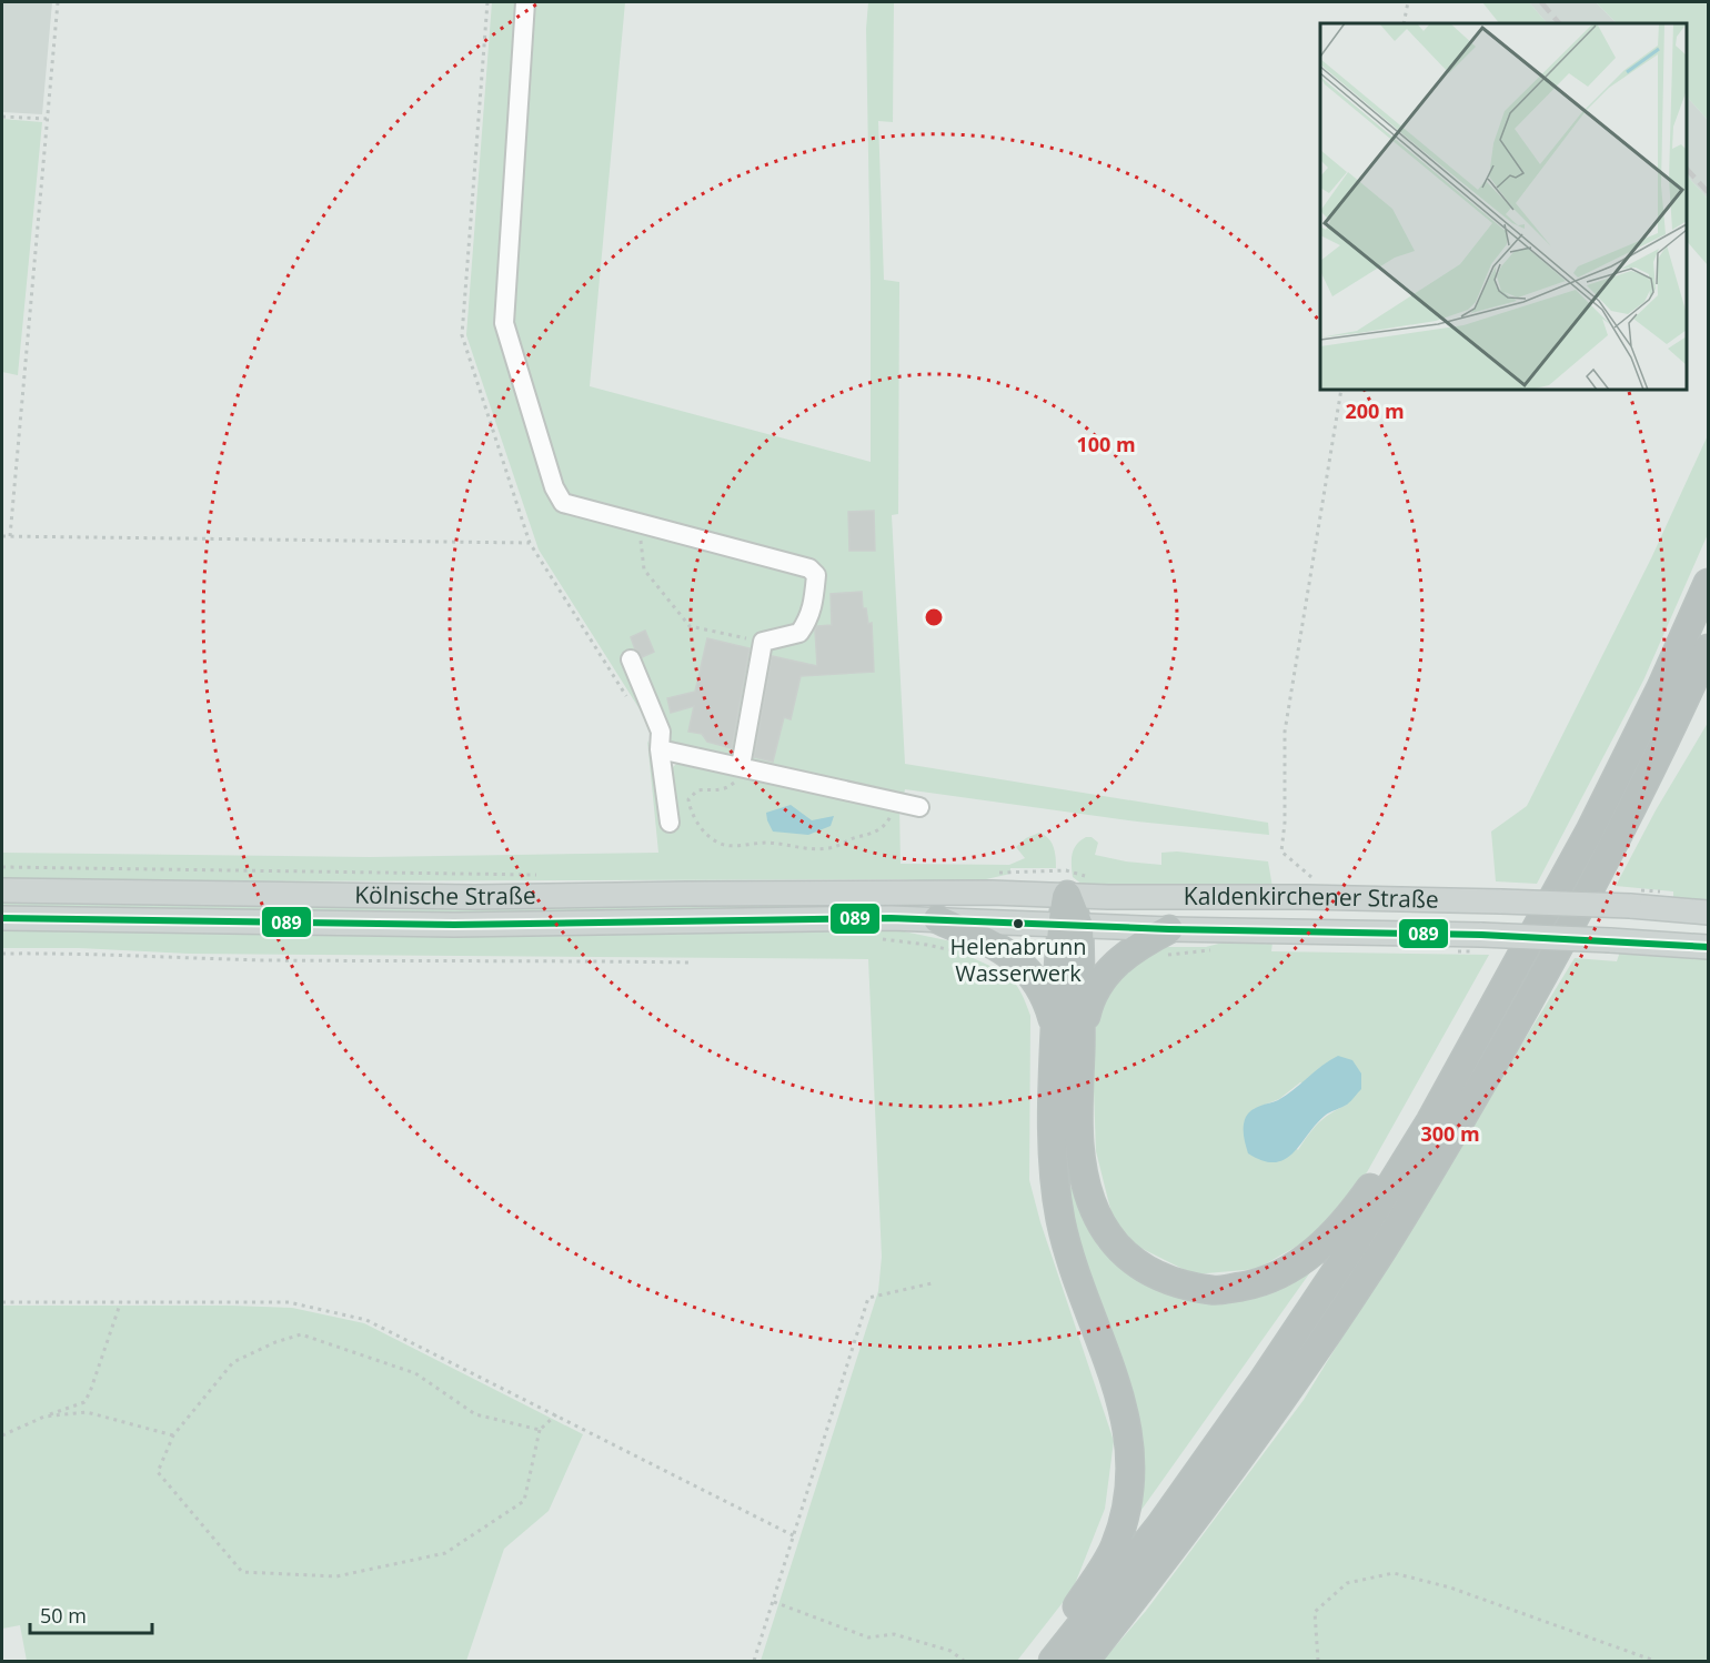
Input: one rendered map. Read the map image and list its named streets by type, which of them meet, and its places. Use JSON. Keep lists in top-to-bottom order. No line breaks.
{"streets":{"main road":["Kölnische Straße","Kaldenkirchener Straße"]},"crossings":[["Kölnische Straße","Kaldenkirchener Straße"]],"places":["Helenabrunn Wasserwerk"],"lines":["transit line 089"],"scale_bar":"50 m","rings":["200 m","100 m","300 m"]}
